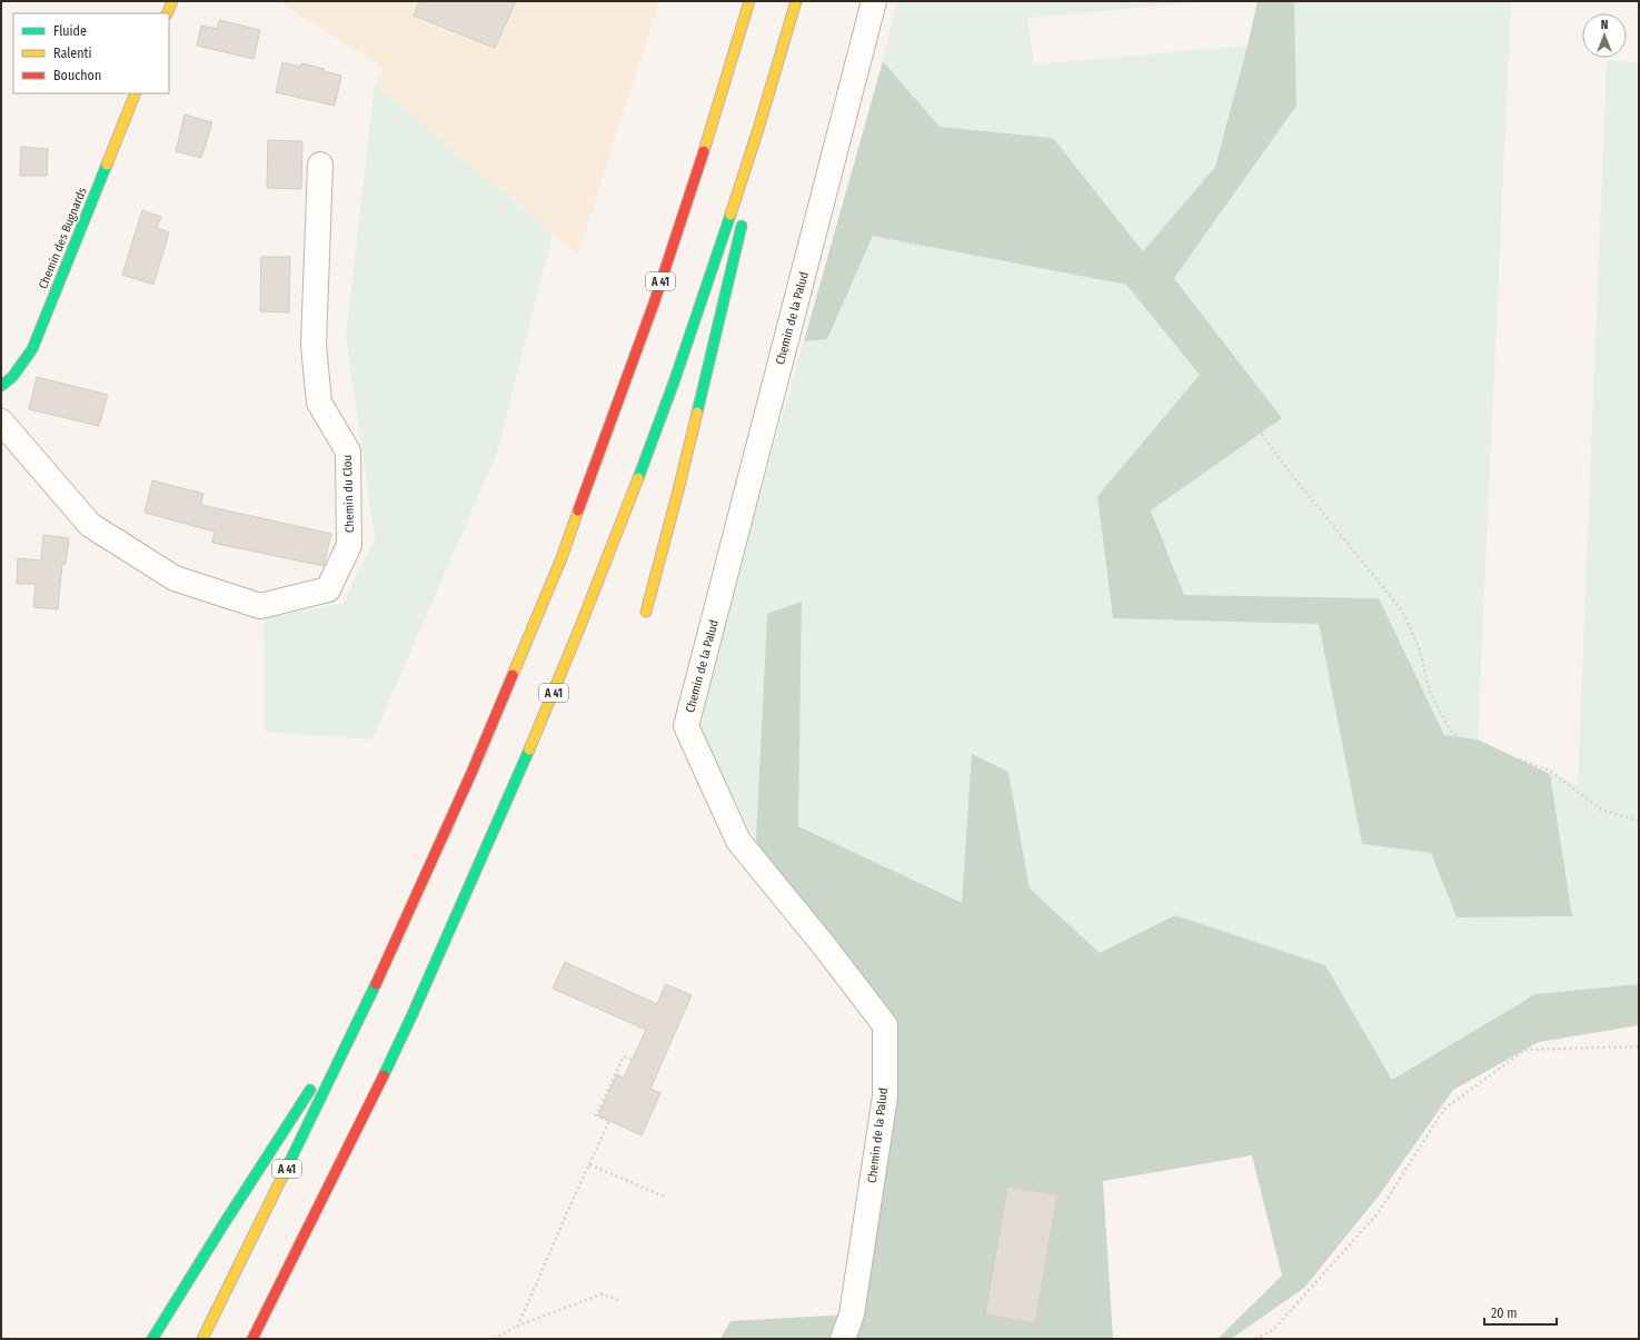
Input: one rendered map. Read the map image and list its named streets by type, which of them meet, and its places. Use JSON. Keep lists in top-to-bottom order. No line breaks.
{"streets":{"main road":["Chemin des Bugnards","A 41"],"street":["Chemin de la Palud","Chemin du Clou"]},"legend":["Fluide","Ralenti","Bouchon"],"scale_bar":"20 m","north":"top"}
